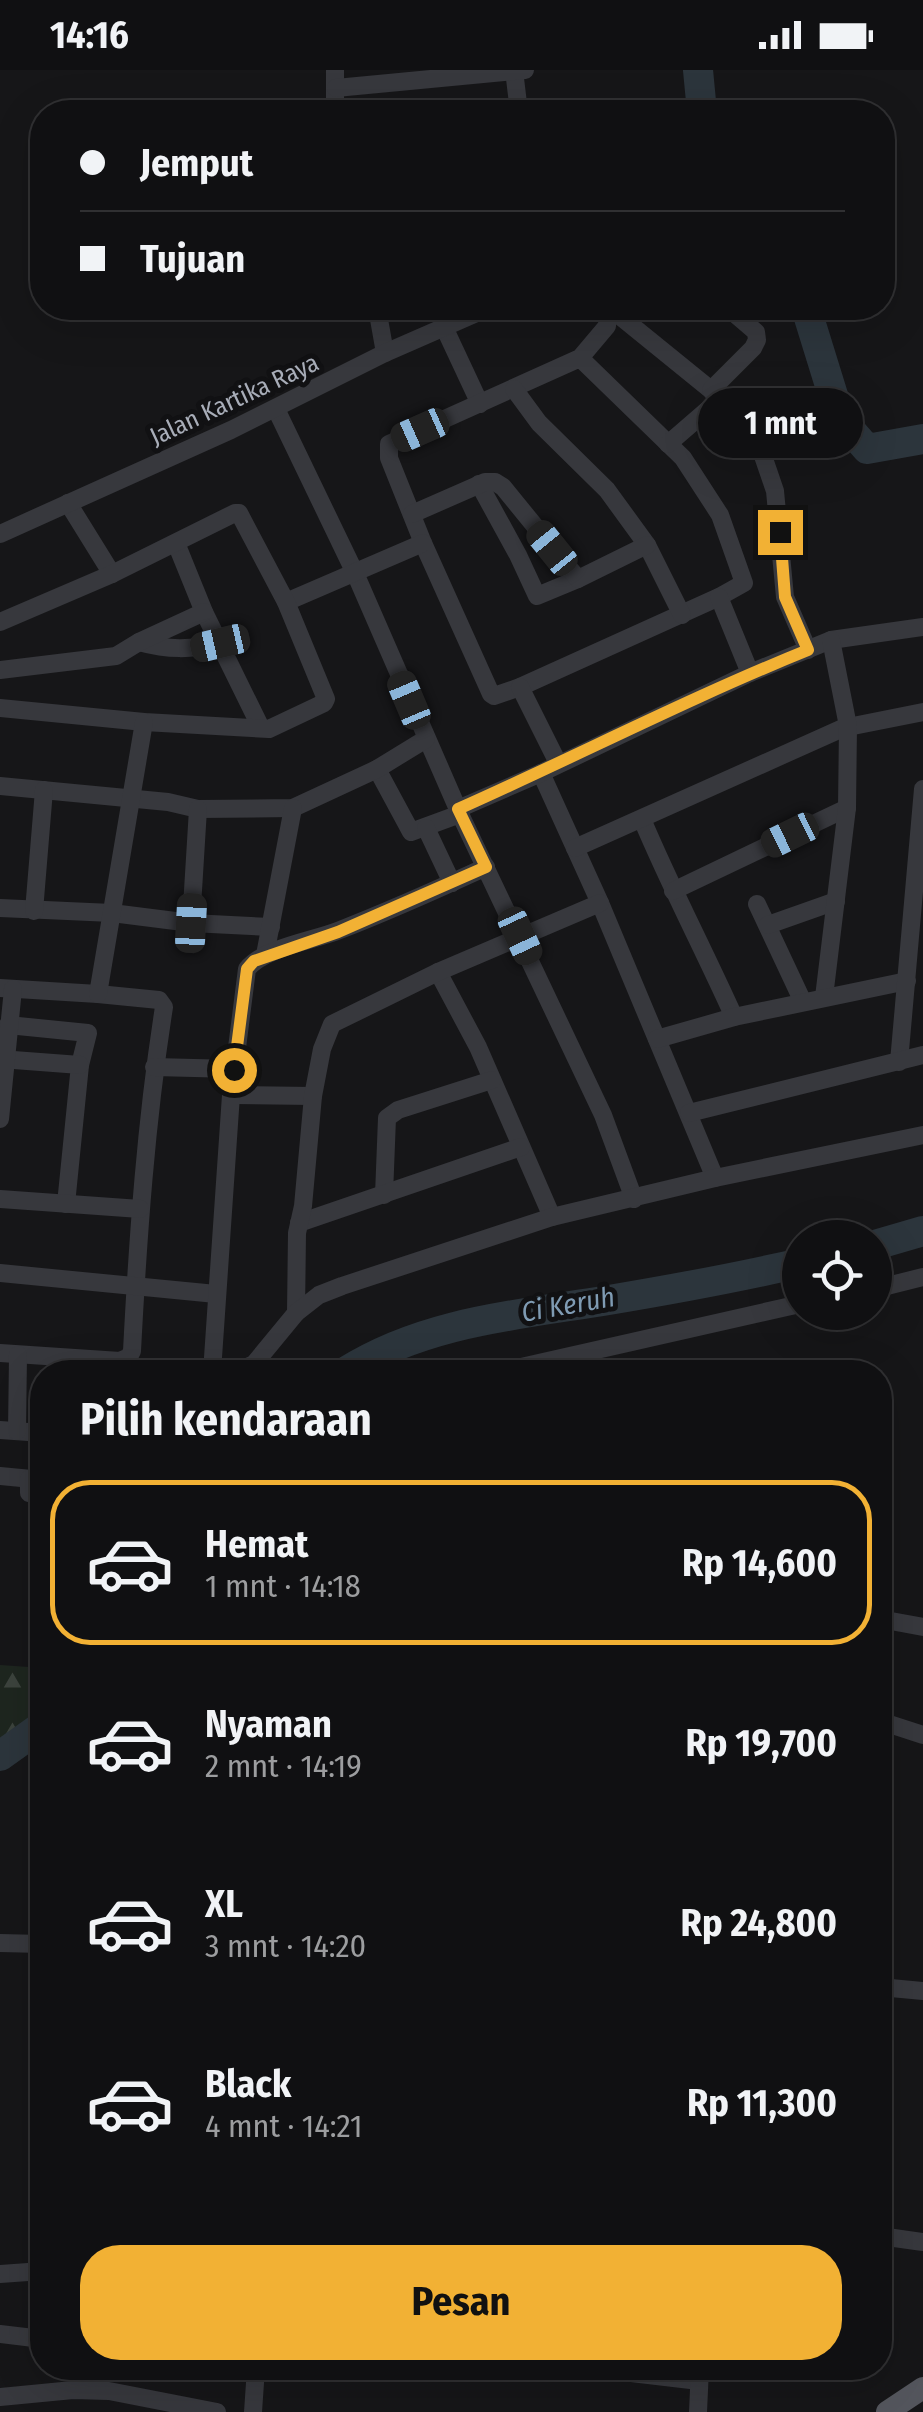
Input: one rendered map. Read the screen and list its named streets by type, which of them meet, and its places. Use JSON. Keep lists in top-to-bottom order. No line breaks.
{"streets":{"street":["Jalan Kartika Raya"]},"water":["Ci Keruh"],"page":{"status":"14:16","banner":["Jemput","Tujuan"],"bubble":"1 mnt","heading":"Pilih kendaraan","list":[{"name":"Hemat","note":"1 mnt · 14:18","value":"Rp 14,600"},{"name":"Nyaman","note":"2 mnt · 14:19","value":"Rp 19,700"},{"name":"XL","note":"3 mnt · 14:20","value":"Rp 24,800"},{"name":"Black","note":"4 mnt · 14:21","value":"Rp 11,300"}],"buttons":"Pesan"}}
